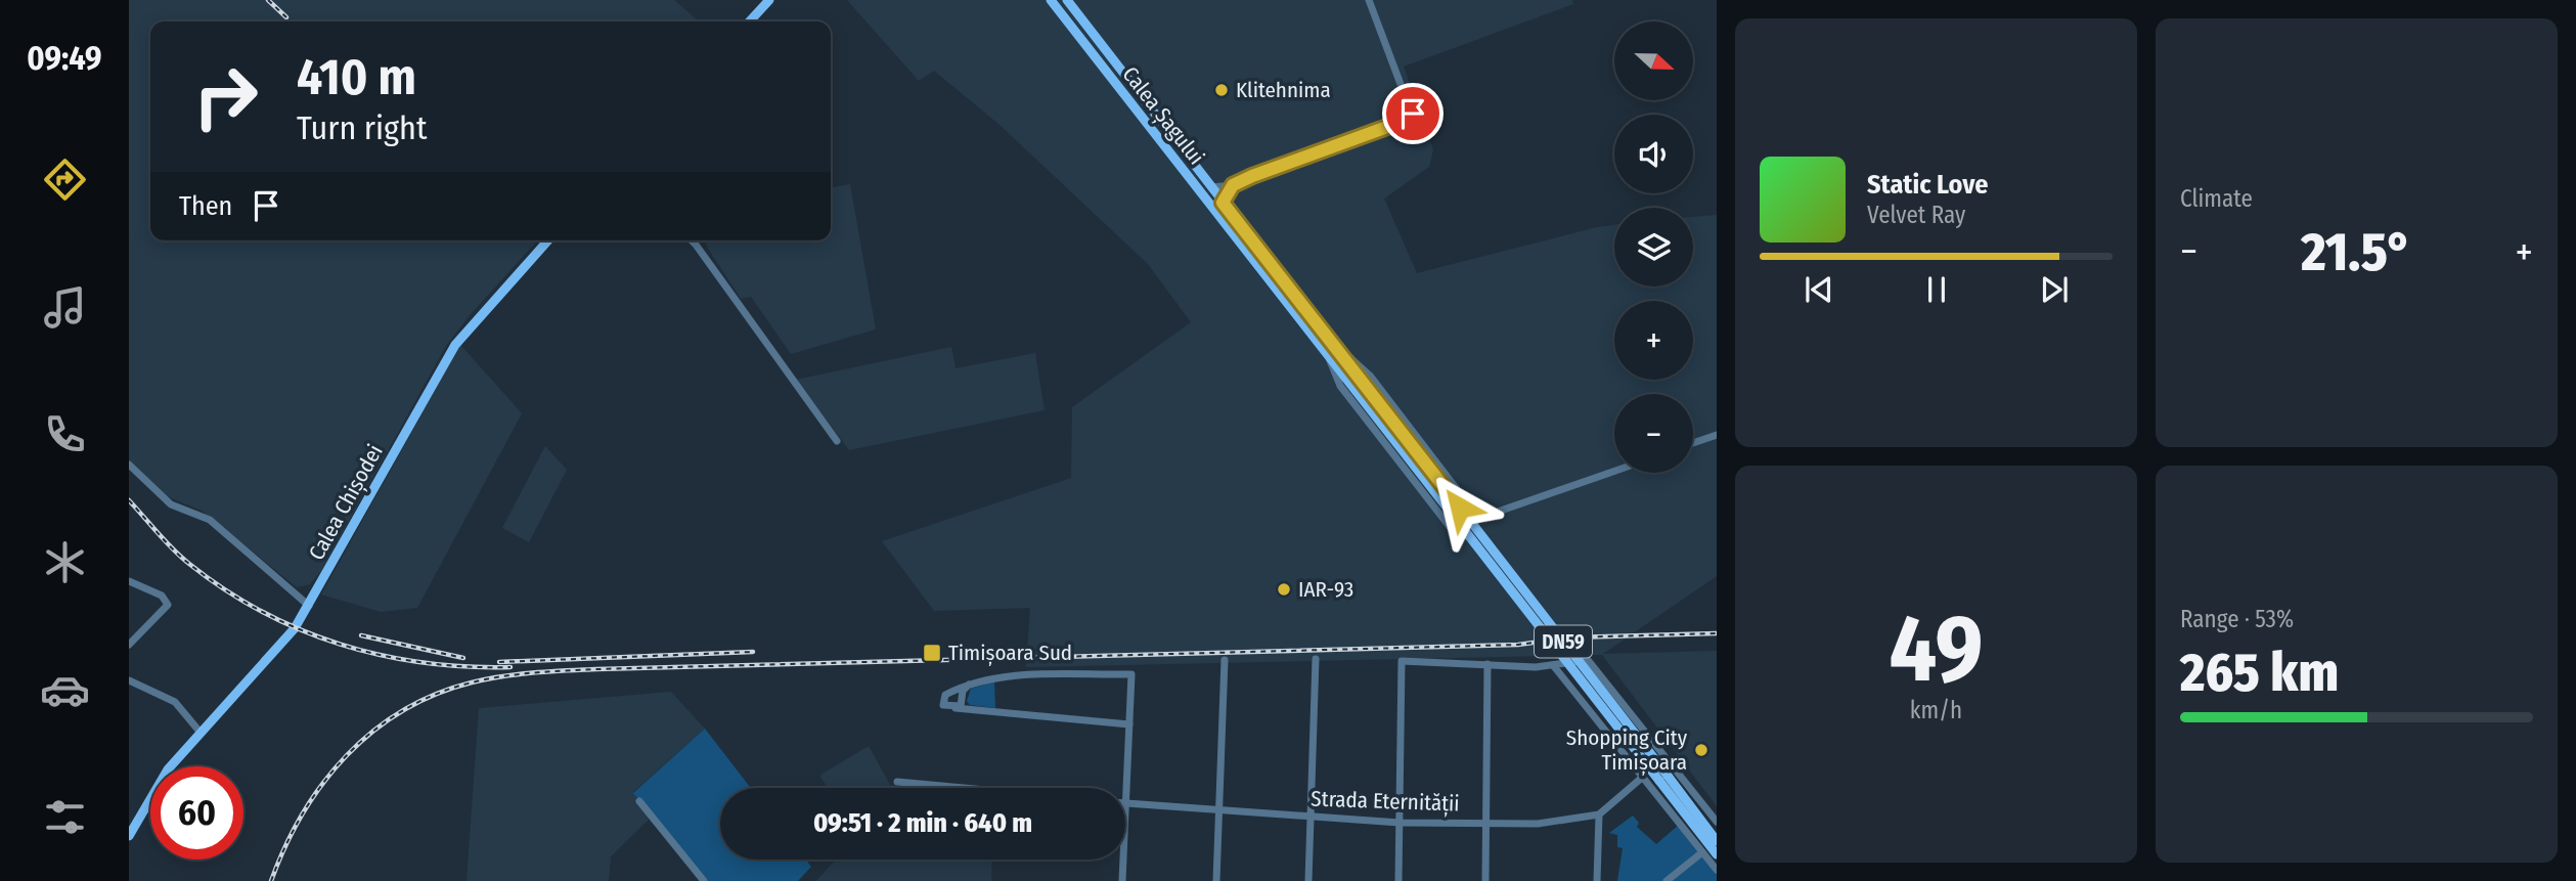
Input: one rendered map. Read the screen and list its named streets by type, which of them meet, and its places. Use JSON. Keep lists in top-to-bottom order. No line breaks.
{"streets":{"main road":["Calea Șagului","Calea Chișodei","DN59"],"street":["Strada Eternității"]},"places":{"other":["Klitehnima","IAR-93","Shopping City Timișoara"],"transit":["Timișoara Sud"]},"north":"right","page":{"tabs":"09:49","tile":["Climate",["49","km/h"],["Range · 53%","265 km"]],"map_buttons":["+","−"],"turn":["410 m","Turn right"],"song":["Static Love","Velvet Ray"],"then":"Then","heat":["−","21.5°","+"],"limit":"60","trip":"09:51 · 2 min · 640 m"}}
